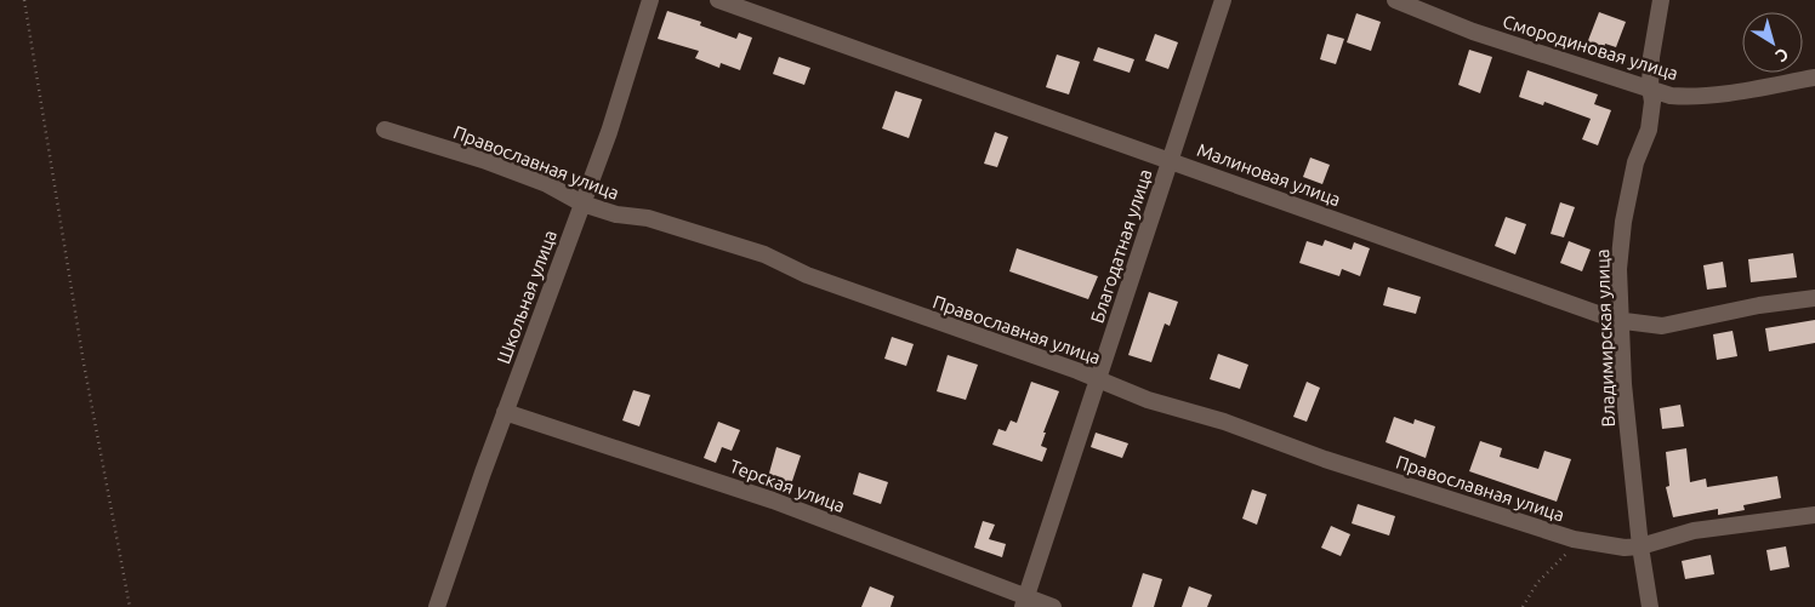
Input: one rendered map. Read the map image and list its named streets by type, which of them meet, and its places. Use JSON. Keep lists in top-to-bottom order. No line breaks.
{"streets":{"street":["Смородиновая улица","Православная улица","Малиновая улица","Благодатная улица","Школьная улица","Владимирская улица","Терская улица"]},"crossings":[["Смородиновая улица","Владимирская улица"],["Православная улица","Благодатная улица"],["Православная улица","Школьная улица"],["Православная улица","Владимирская улица"],["Малиновая улица","Благодатная улица"],["Малиновая улица","Владимирская улица"],["Благодатная улица","Терская улица"],["Школьная улица","Терская улица"]],"north":"bottom right"}
